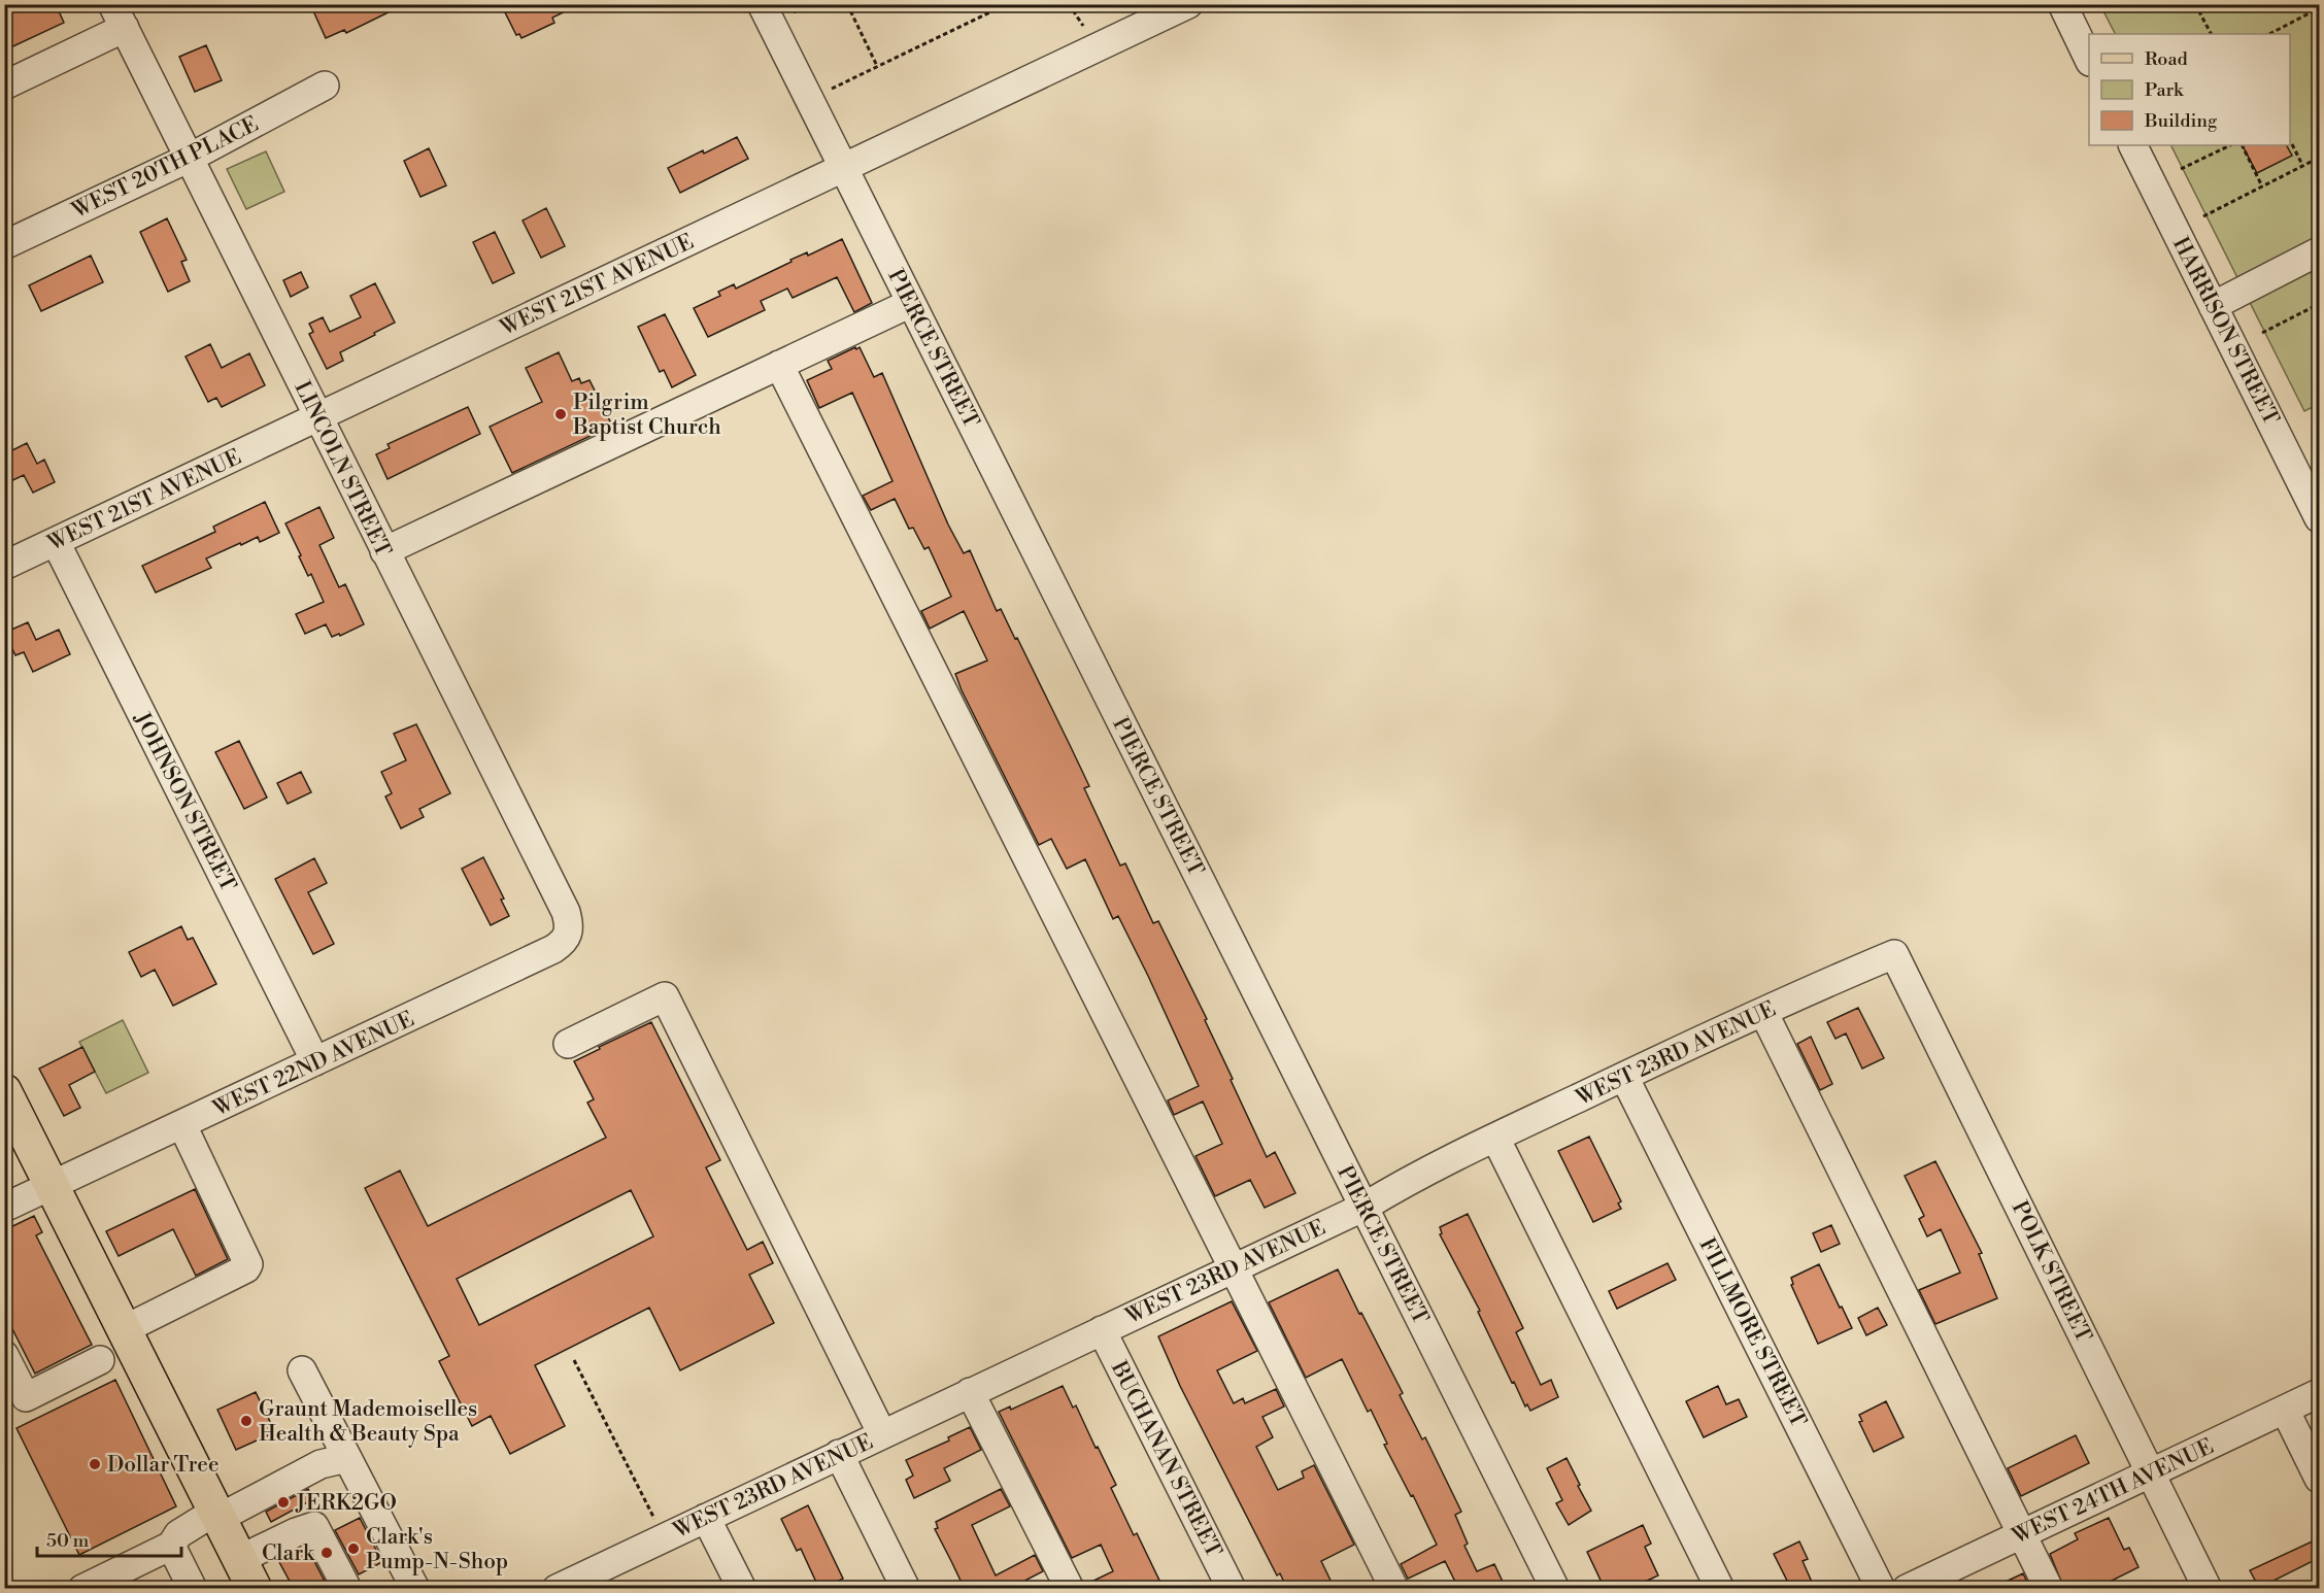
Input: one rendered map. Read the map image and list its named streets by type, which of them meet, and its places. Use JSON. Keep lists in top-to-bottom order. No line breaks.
{"streets":{"street":["WEST 20TH PLACE","WEST 21ST AVENUE","HARRISON STREET","PIERCE STREET","LINCOLN STREET","JOHNSON STREET","WEST 23RD AVENUE","WEST 22ND AVENUE","POLK STREET","FILLMORE STREET","BUCHANAN STREET","WEST 24TH AVENUE"]},"crossings":[["WEST 20TH PLACE","LINCOLN STREET"],["WEST 21ST AVENUE","PIERCE STREET"],["WEST 21ST AVENUE","LINCOLN STREET"],["WEST 21ST AVENUE","JOHNSON STREET"],["PIERCE STREET","WEST 23RD AVENUE"],["LINCOLN STREET","WEST 22ND AVENUE"],["JOHNSON STREET","WEST 22ND AVENUE"],["WEST 23RD AVENUE","POLK STREET"],["WEST 23RD AVENUE","FILLMORE STREET"],["WEST 23RD AVENUE","BUCHANAN STREET"],["POLK STREET","WEST 24TH AVENUE"]],"places":["Pilgrim Baptist Church","Graunt Mademoiselles Health & Beauty Spa","Dollar Tree","JERK2GO","Clark's Pump-N-Shop","Clark"],"legend":["Road","Park","Building"],"scale_bar":"50 m"}
